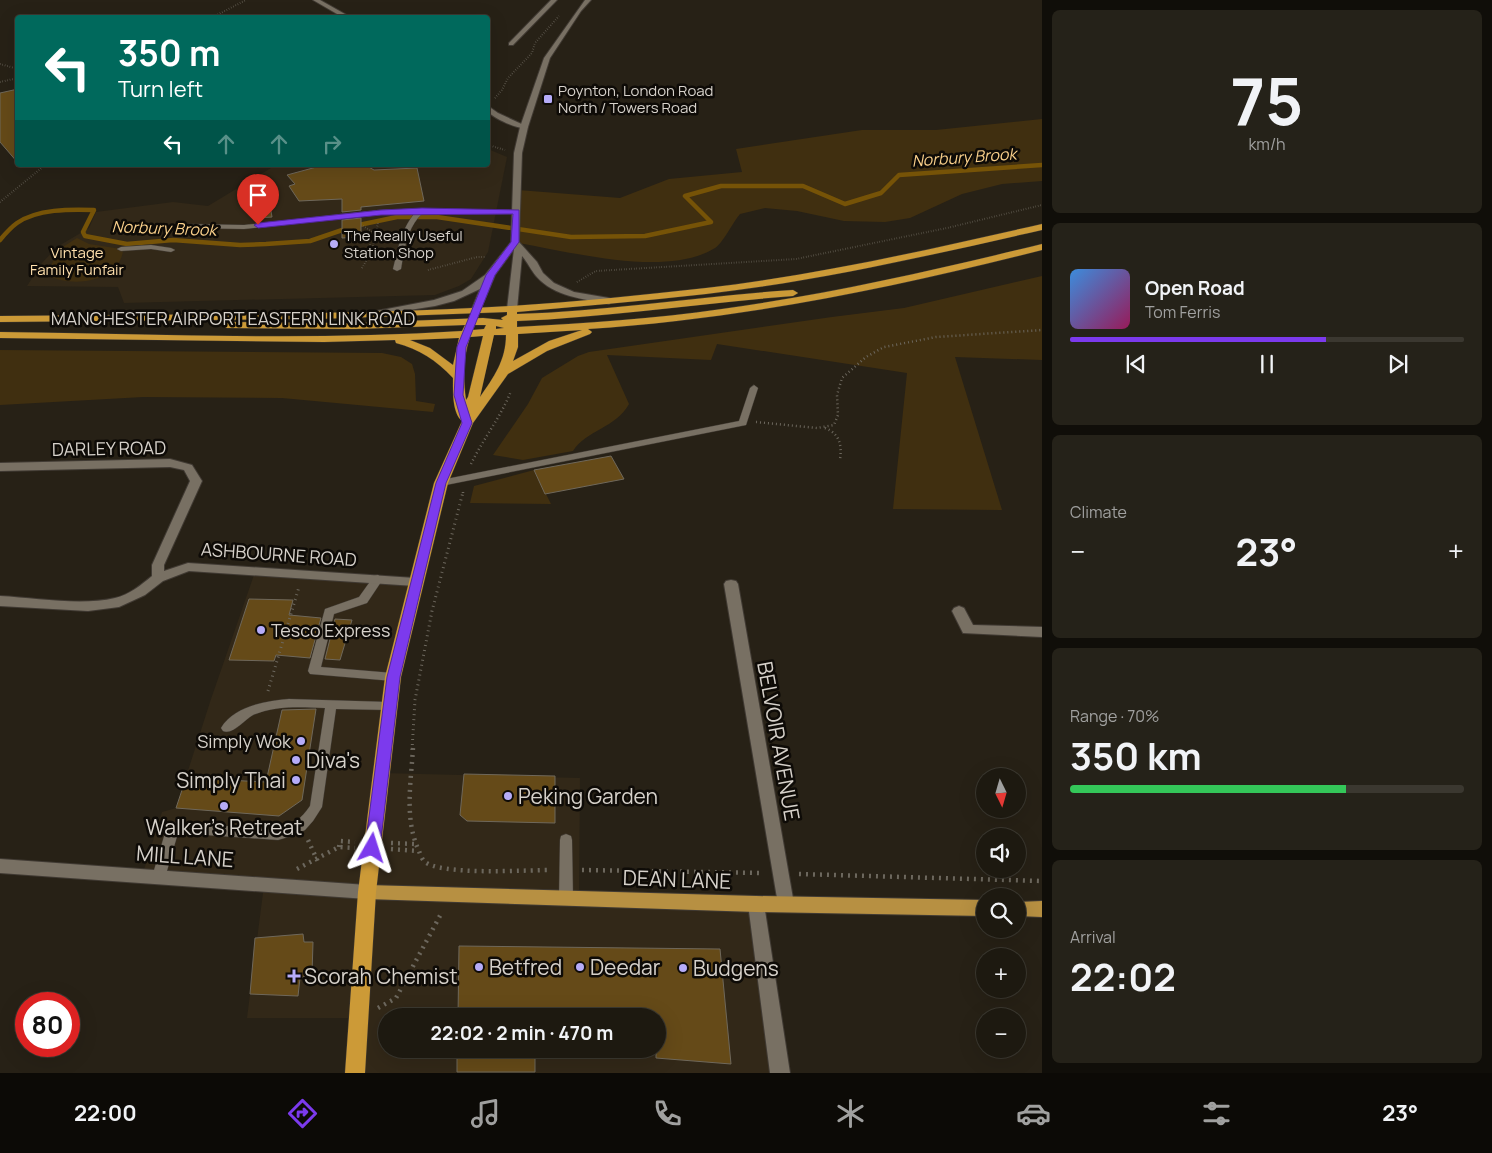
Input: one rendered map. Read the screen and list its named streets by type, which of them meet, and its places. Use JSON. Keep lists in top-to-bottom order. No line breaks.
{"streets":{"highway":["MANCHESTER AIRPORT EASTERN LINK ROAD"],"main road":["DEAN LANE"],"street":["DARLEY ROAD","ASHBOURNE ROAD","BELVOIR AVENUE","MILL LANE"]},"crossings":[["DARLEY ROAD","ASHBOURNE ROAD"],["BELVOIR AVENUE","DEAN LANE"],["MILL LANE","DEAN LANE"]],"water":["Norbury Brook"],"parks":["Vintage Family Funfair"],"places":{"transit":["Poynton, London Road North / Towers Road"],"other":["The Really Useful Station Shop","Tesco Express","Simply Wok","Diva's","Simply Thai","Peking Garden","Walker's Retreat","Betfred","Deedar","Budgens"],"health":["Scorah Chemist"]},"north":"bottom","page":{"tile":[["75","km/h"],"Climate",["Range · 70%","350 km"],["Arrival","22:02"]],"turn":["350 m","Turn left"],"song":["Open Road","Tom Ferris"],"heat":["−","23°","+"],"map_buttons":["+","−"],"limit":"80","trip":"22:02 · 2 min · 470 m","tabs":["22:00","23°"]}}
